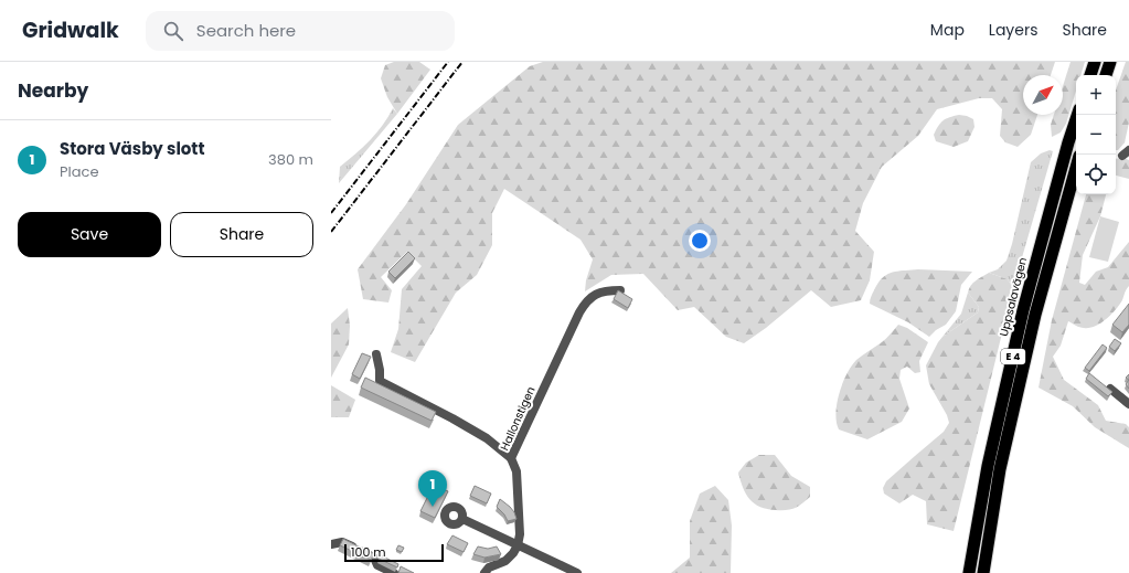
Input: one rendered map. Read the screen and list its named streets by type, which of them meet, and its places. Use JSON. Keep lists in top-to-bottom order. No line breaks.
{"streets":{"highway":["Uppsalavägen","E 4"],"street":["Hallonstigen"]},"scale_bar":"100 m","north":"top right","page":{"header":"Gridwalk","search":"Search here","nav":["Map","Layers","Share"],"heading":"Nearby","map_buttons":["+","−"],"list":[{"mark":"1","name":"Stora Väsby slott","note":"Place","value":"380 m"}],"buttons":["Save","Share"],"pins":"1","scale":"100 m"}}
